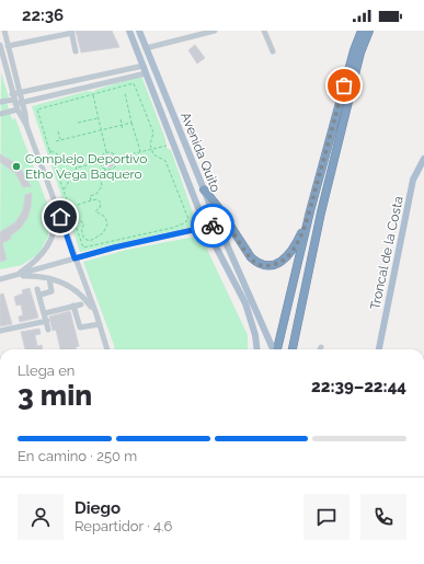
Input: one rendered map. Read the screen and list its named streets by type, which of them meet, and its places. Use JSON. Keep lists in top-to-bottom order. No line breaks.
{"streets":{"main road":["Avenida Quito","Troncal de la Costa"]},"places":["Complejo Deportivo Etho Vega Baquero"],"page":{"status":"22:36","heading":["3 min","Llega en","22:39–22:44"],"panel":["Diego","Repartidor · 4.6"],"bar":"En camino · 250 m"}}
